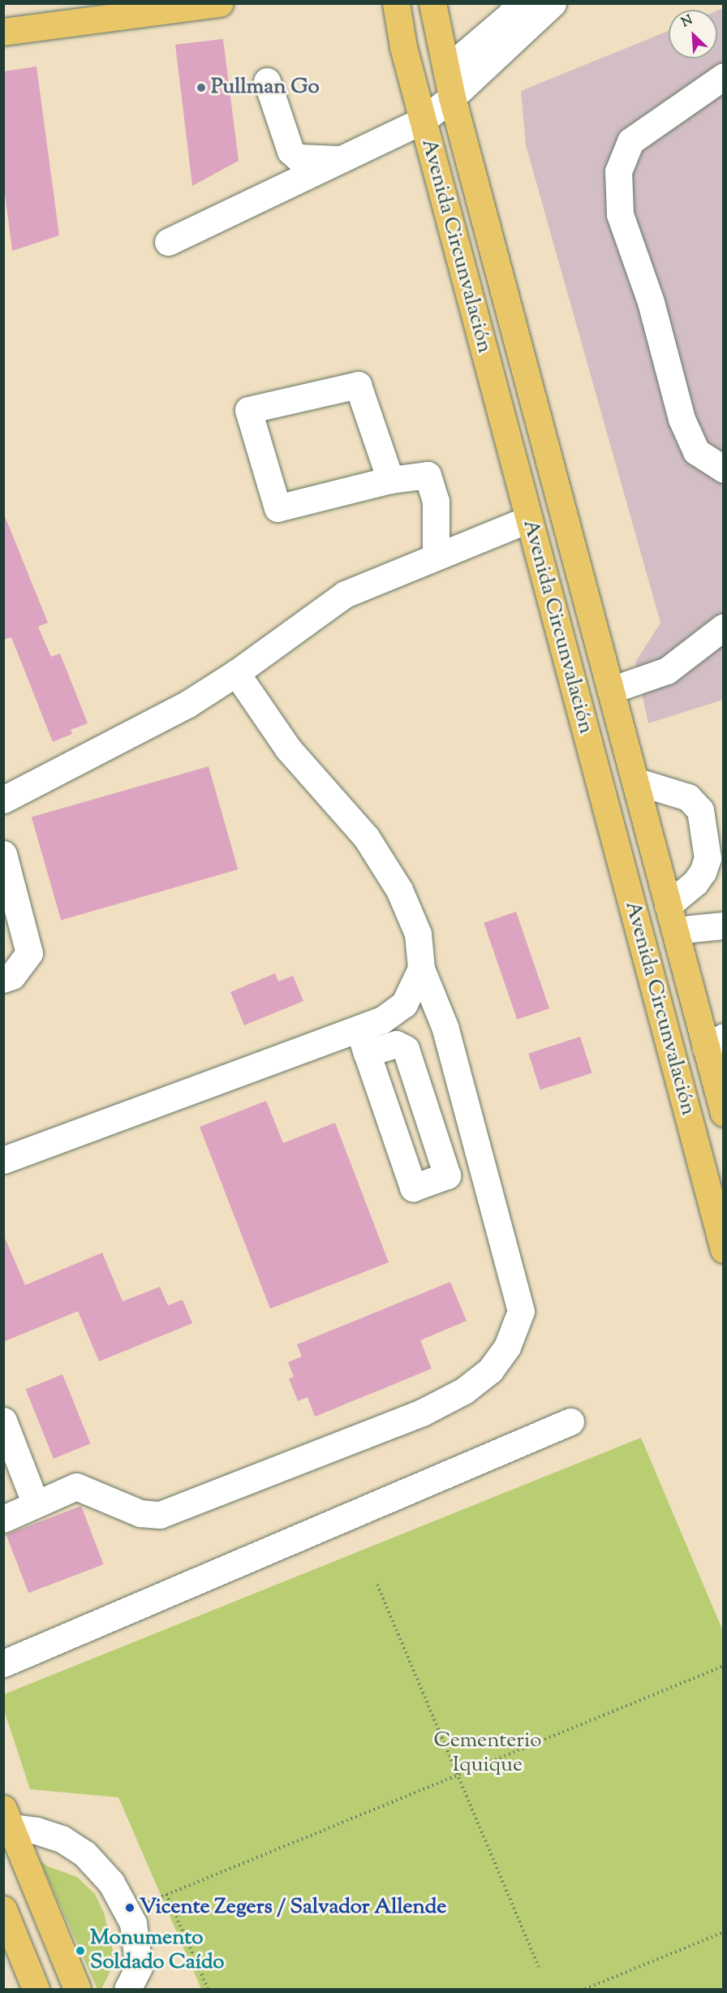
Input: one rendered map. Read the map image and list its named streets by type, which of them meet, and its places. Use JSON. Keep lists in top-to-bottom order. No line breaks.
{"streets":{"main road":["Avenida Circunvalación"]},"parks":["Cementerio Iquique"],"places":["Pullman Go","Vicente Zegers / Salvador Allende","Monumento Soldado Caído"],"north":"top left"}
